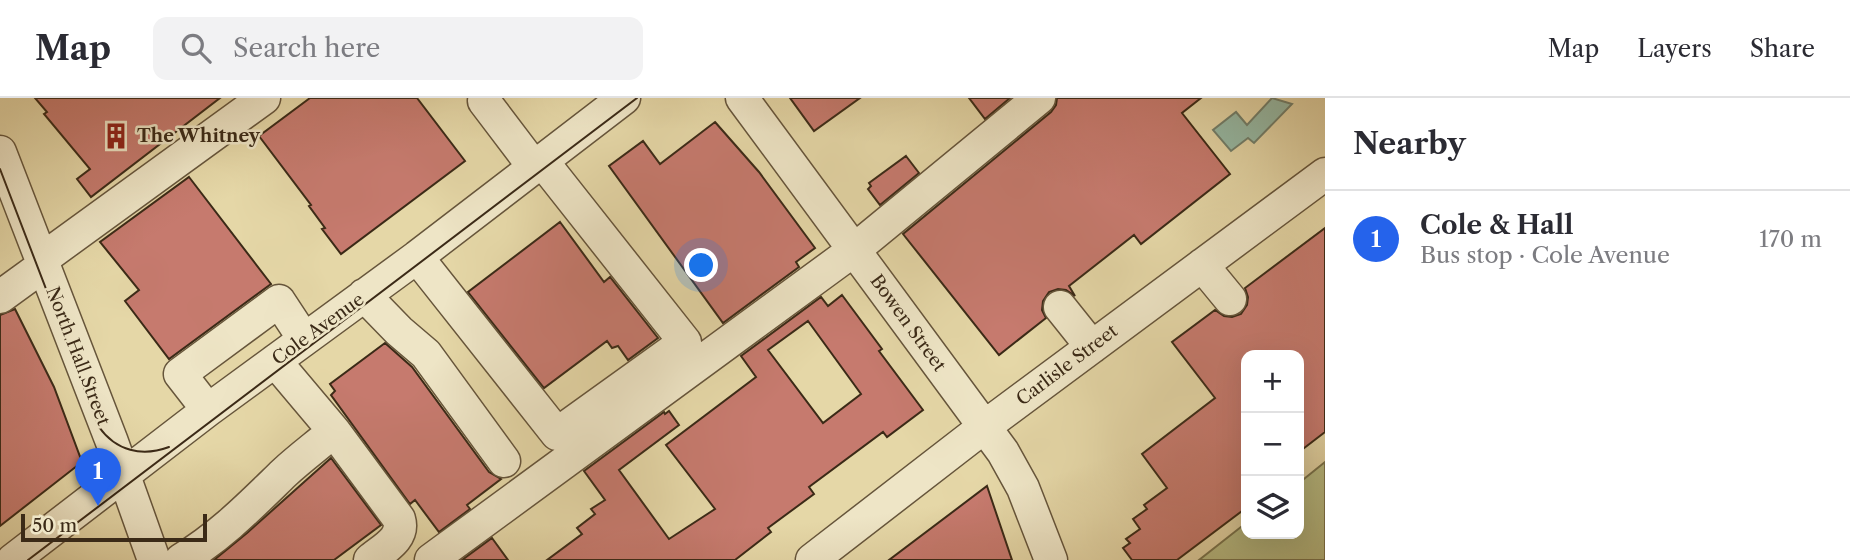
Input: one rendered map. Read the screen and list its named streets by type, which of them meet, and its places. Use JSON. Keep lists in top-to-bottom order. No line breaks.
{"streets":{"street":["Bowen Street","Cole Avenue","North Hall Street","Carlisle Street"]},"crossings":[["Bowen Street","Carlisle Street"],["Cole Avenue","North Hall Street"]],"places":{"building":["The Whitney"]},"scale_bar":"50 m","page":{"header":"Map","search":"Search here","nav":["Map","Layers","Share"],"heading":"Nearby","list":[{"mark":"1","name":"Cole & Hall","note":"Bus stop · Cole Avenue","value":"170 m"}],"map_buttons":["+","−"],"pins":"1","scale":"50 m"}}
